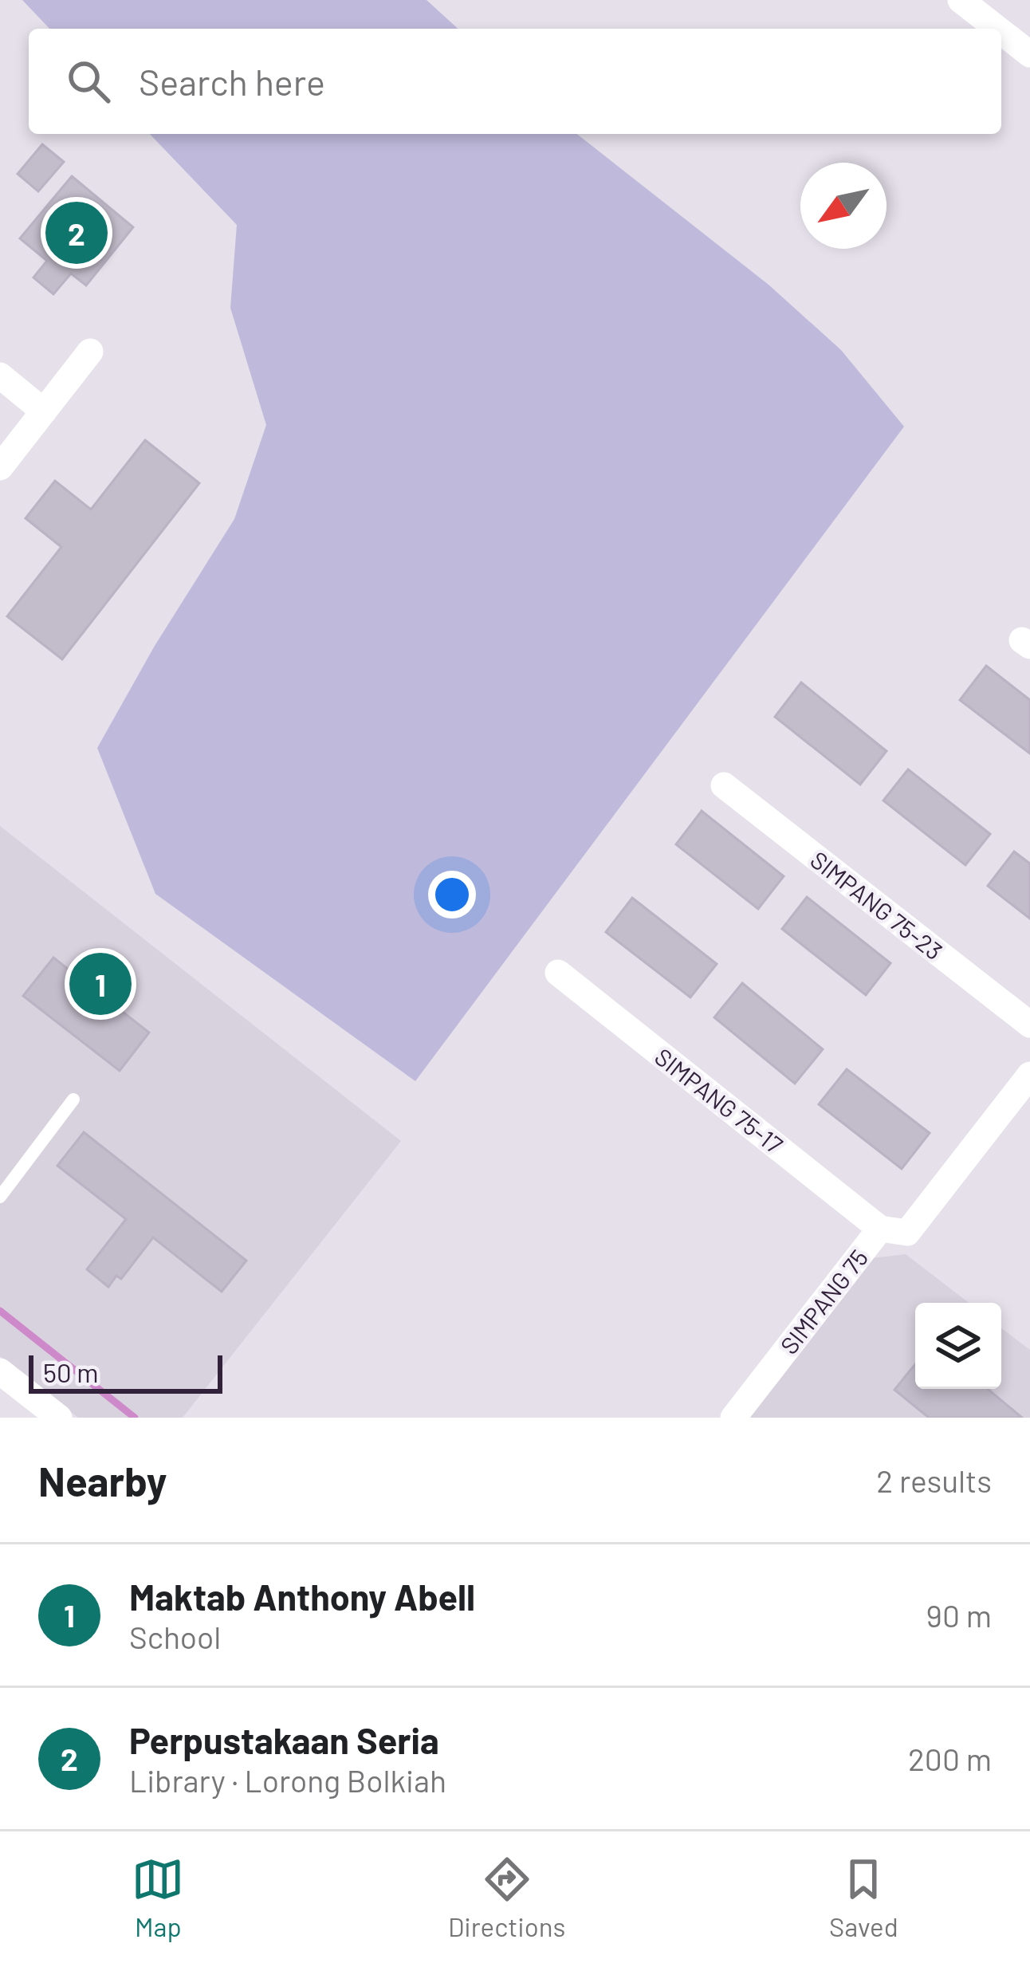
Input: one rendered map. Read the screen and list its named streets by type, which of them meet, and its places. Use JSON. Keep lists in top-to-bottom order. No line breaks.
{"streets":{"street":["SIMPANG 75-23","SIMPANG 75-17","SIMPANG 75"]},"crossings":[["SIMPANG 75-17","SIMPANG 75"]],"scale_bar":"50 m","north":"bottom left","page":{"search":"Search here","pins":["2","1"],"scale":"50 m","heading":["Nearby","2 results"],"list":[{"mark":"1","name":"Maktab Anthony Abell","note":"School","value":"90 m"},{"mark":"2","name":"Perpustakaan Seria","note":"Library · Lorong Bolkiah","value":"200 m"}],"nav":["Map","Directions","Saved"]}}
